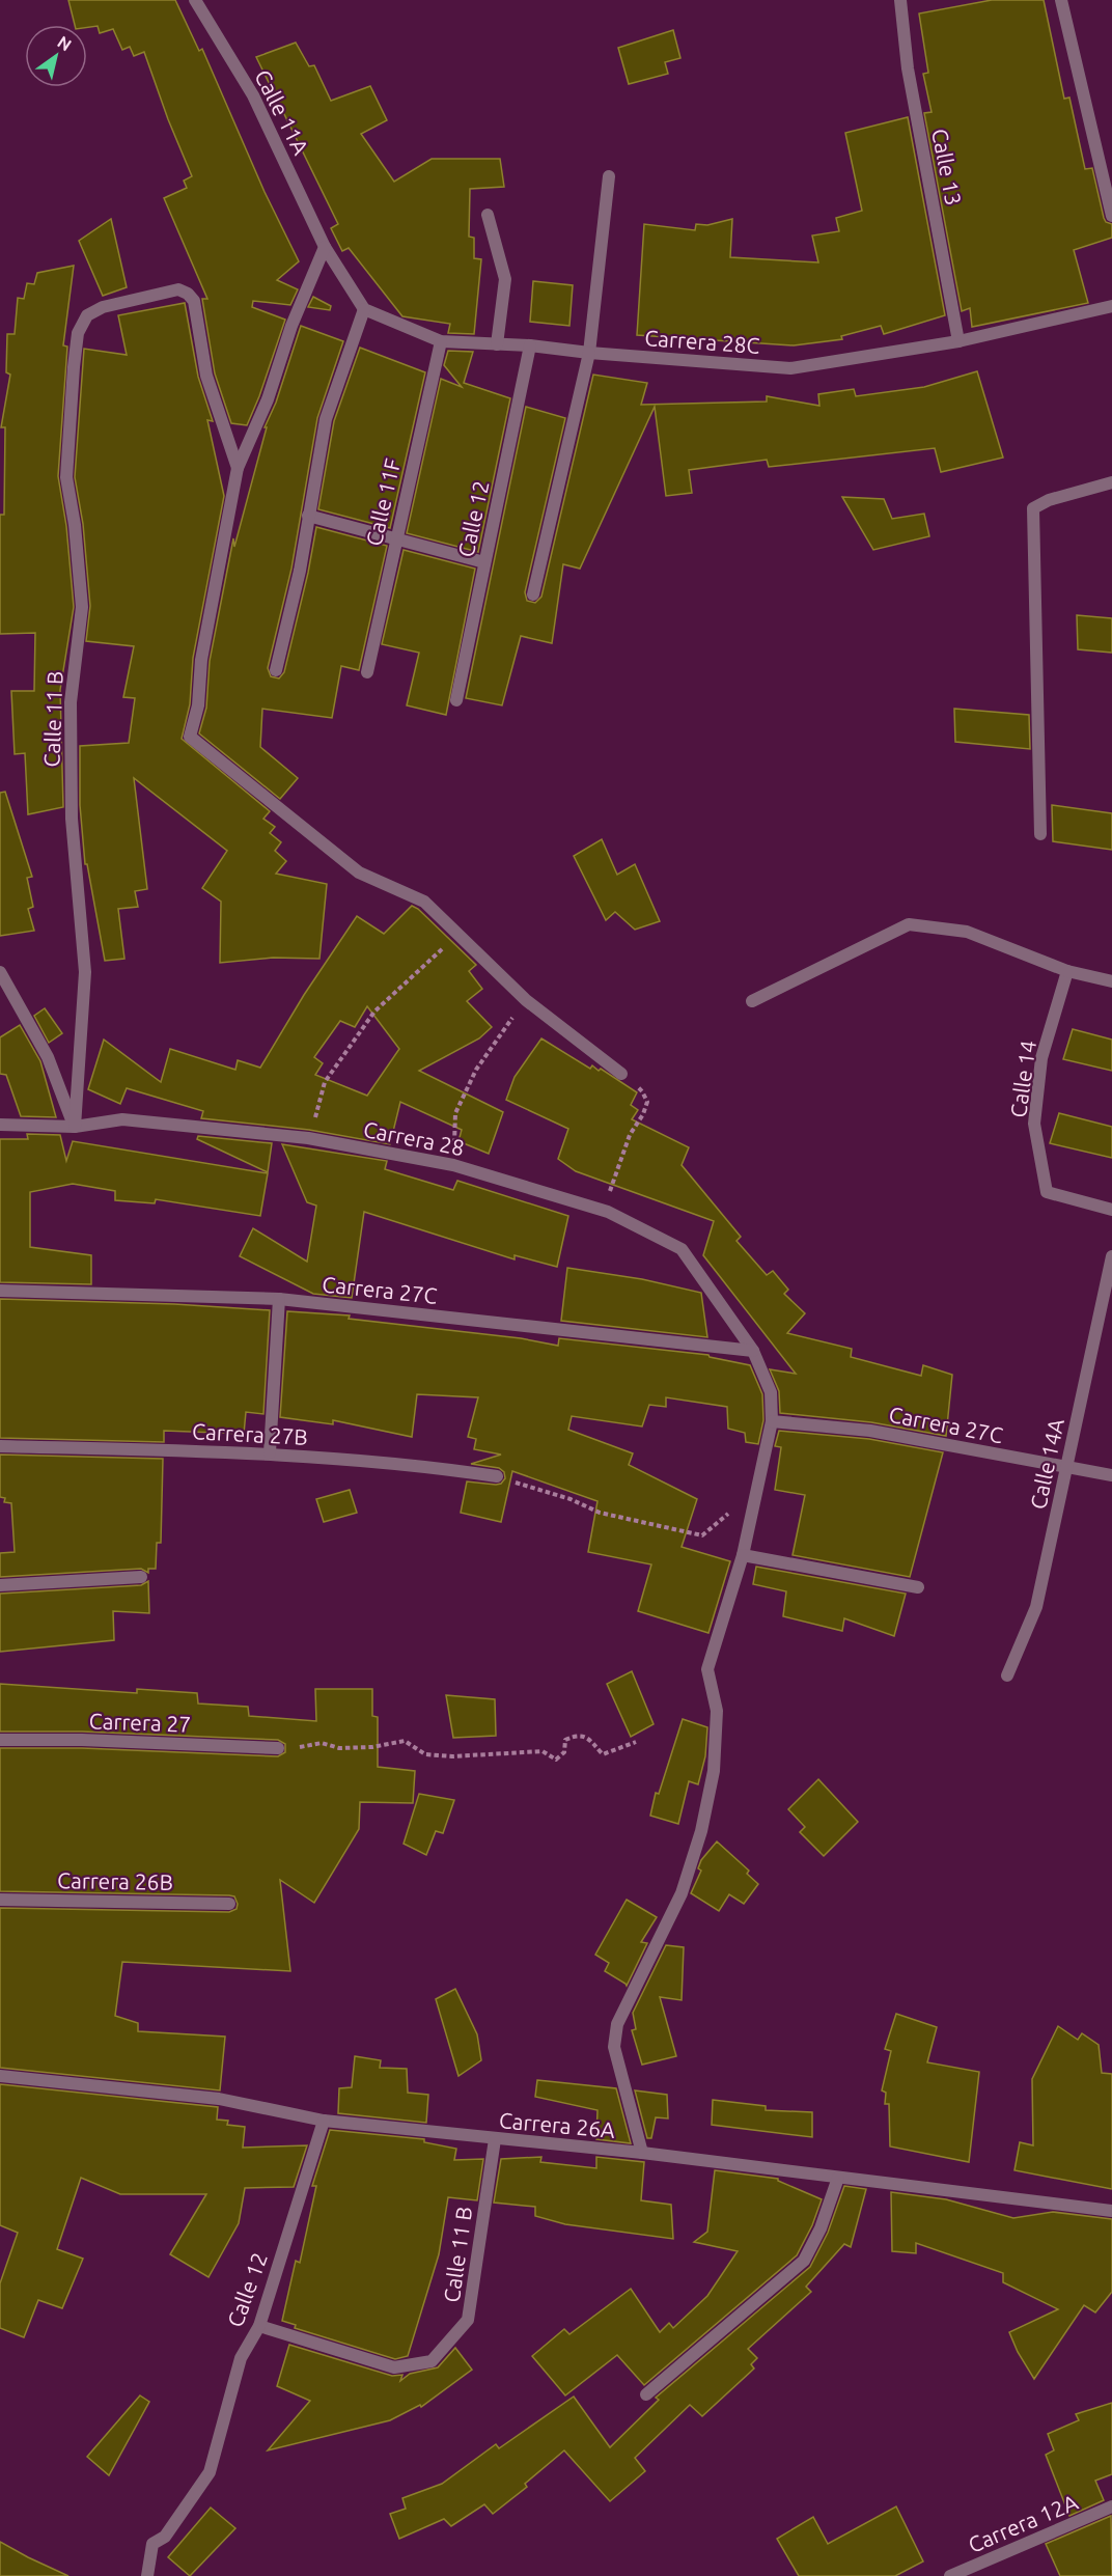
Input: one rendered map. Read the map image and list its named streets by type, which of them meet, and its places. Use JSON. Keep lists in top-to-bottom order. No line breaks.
{"streets":{"street":["Calle 11A","Calle 13","Carrera 28C","Calle 11F","Calle 12","Calle 11 B","Calle 14","Carrera 28","Carrera 27C","Carrera 27B","Calle 14A","Carrera 27","Carrera 26B","Carrera 26A","Carrera 12A"]},"crossings":[["Calle 13","Carrera 28C"],["Carrera 28C","Calle 11F"],["Carrera 28C","Calle 12"],["Calle 12","Calle 11 B"],["Calle 12","Carrera 26A"],["Calle 11 B","Carrera 28"],["Calle 11 B","Carrera 26A"],["Carrera 28","Carrera 27C"],["Carrera 28","Carrera 26A"],["Carrera 27C","Calle 14A"]],"north":"top right"}
